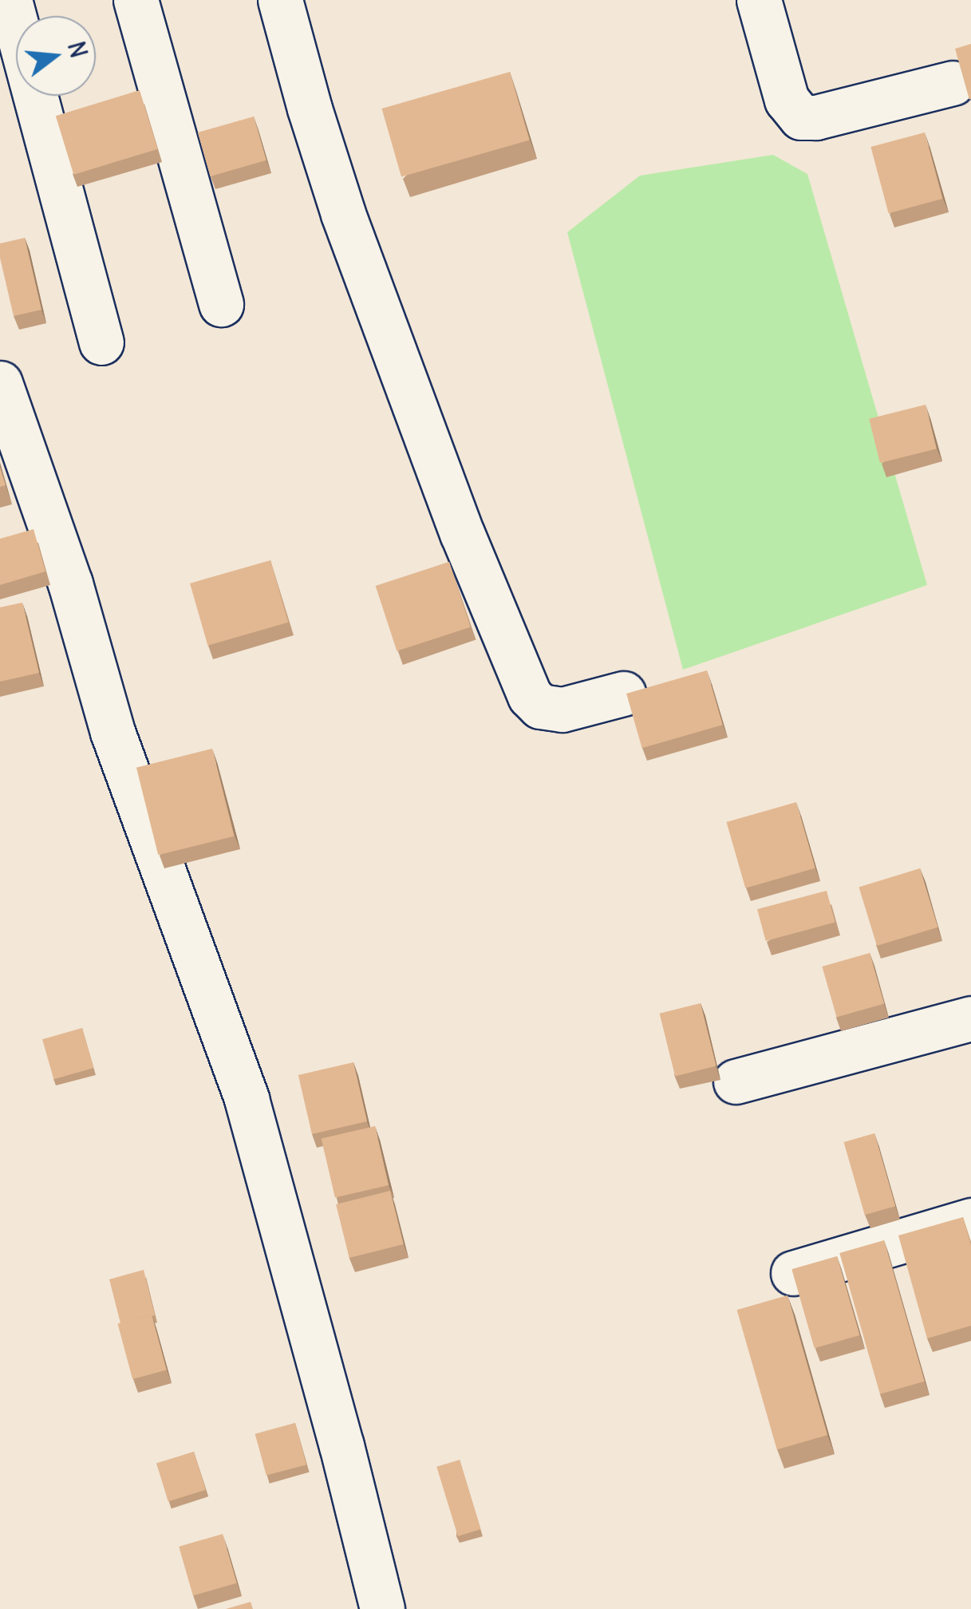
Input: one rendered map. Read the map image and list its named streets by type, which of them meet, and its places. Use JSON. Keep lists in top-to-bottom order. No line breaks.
{"north":"right"}
